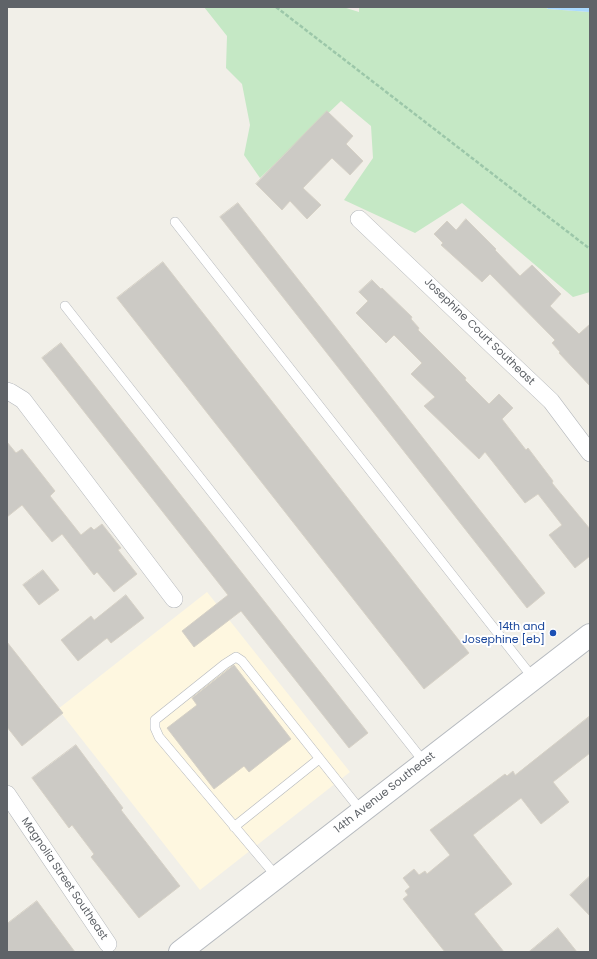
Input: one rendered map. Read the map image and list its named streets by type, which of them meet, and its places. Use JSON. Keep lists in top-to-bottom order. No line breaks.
{"streets":{"street":["Josephine Court Southeast","14th Avenue Southeast","Magnolia Street Southeast"]},"places":["14th and Josephine [eb]"]}
